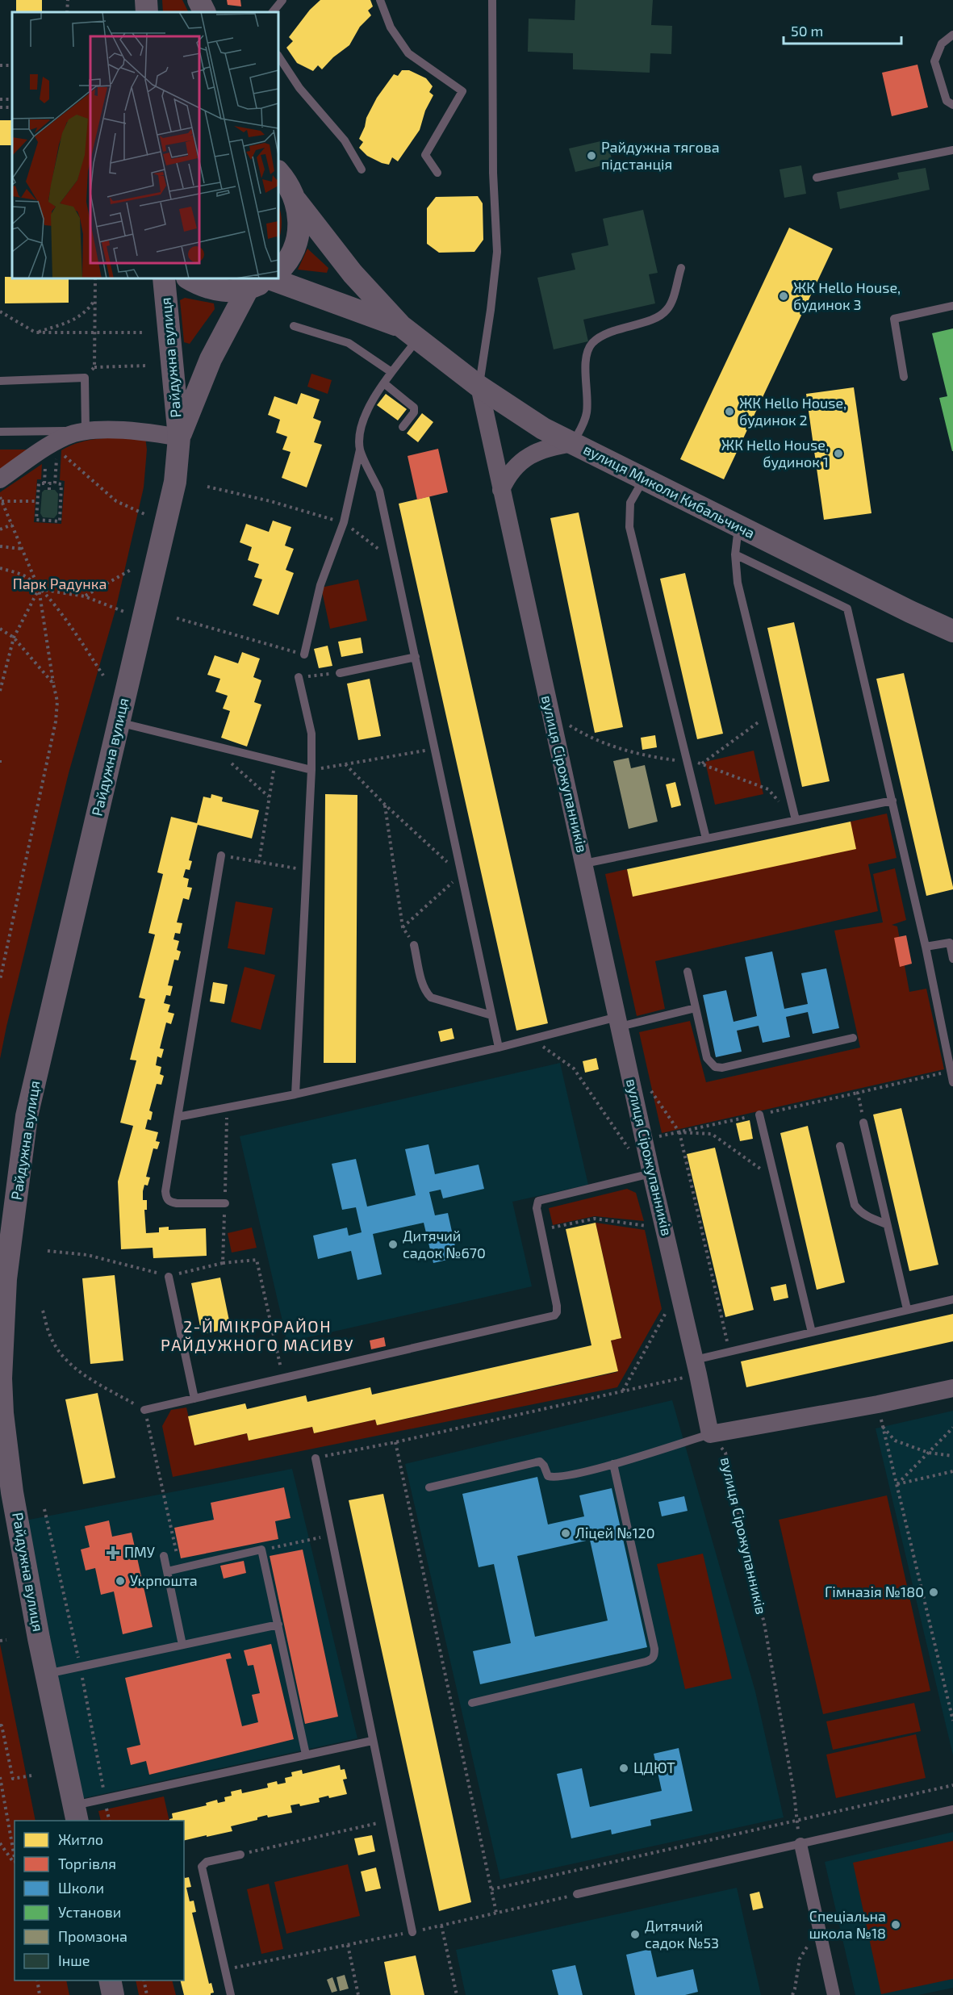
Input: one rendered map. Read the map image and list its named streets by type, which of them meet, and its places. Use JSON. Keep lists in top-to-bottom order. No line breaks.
{"streets":{"street":["Райдужна вулиця","вулиця Миколи Кибальчича","вулиця Сірожупанників"]},"crossings":[["вулиця Миколи Кибальчича","вулиця Сірожупанників"]],"districts":["2-Й МІКРОРАЙОН РАЙДУЖНОГО МАСИВУ"],"parks":["Парк Радунка"],"places":{"other":["Райдужна тягова пiдстанцiя","ЖК Hello House, будинок 3","ЖК Hello House, будинок 2","ЖК Hello House, будинок 1","Дитячий садок №670","Ліцей №120","Укрпошта","Гімназія №180","ЦДЮТ","Спеціальна школа №18","Дитячий садок №53"],"health":["ПМУ"]},"legend":["Житло","Торгівля","Школи","Установи","Промзона","Інше"],"scale_bar":"50 m"}
